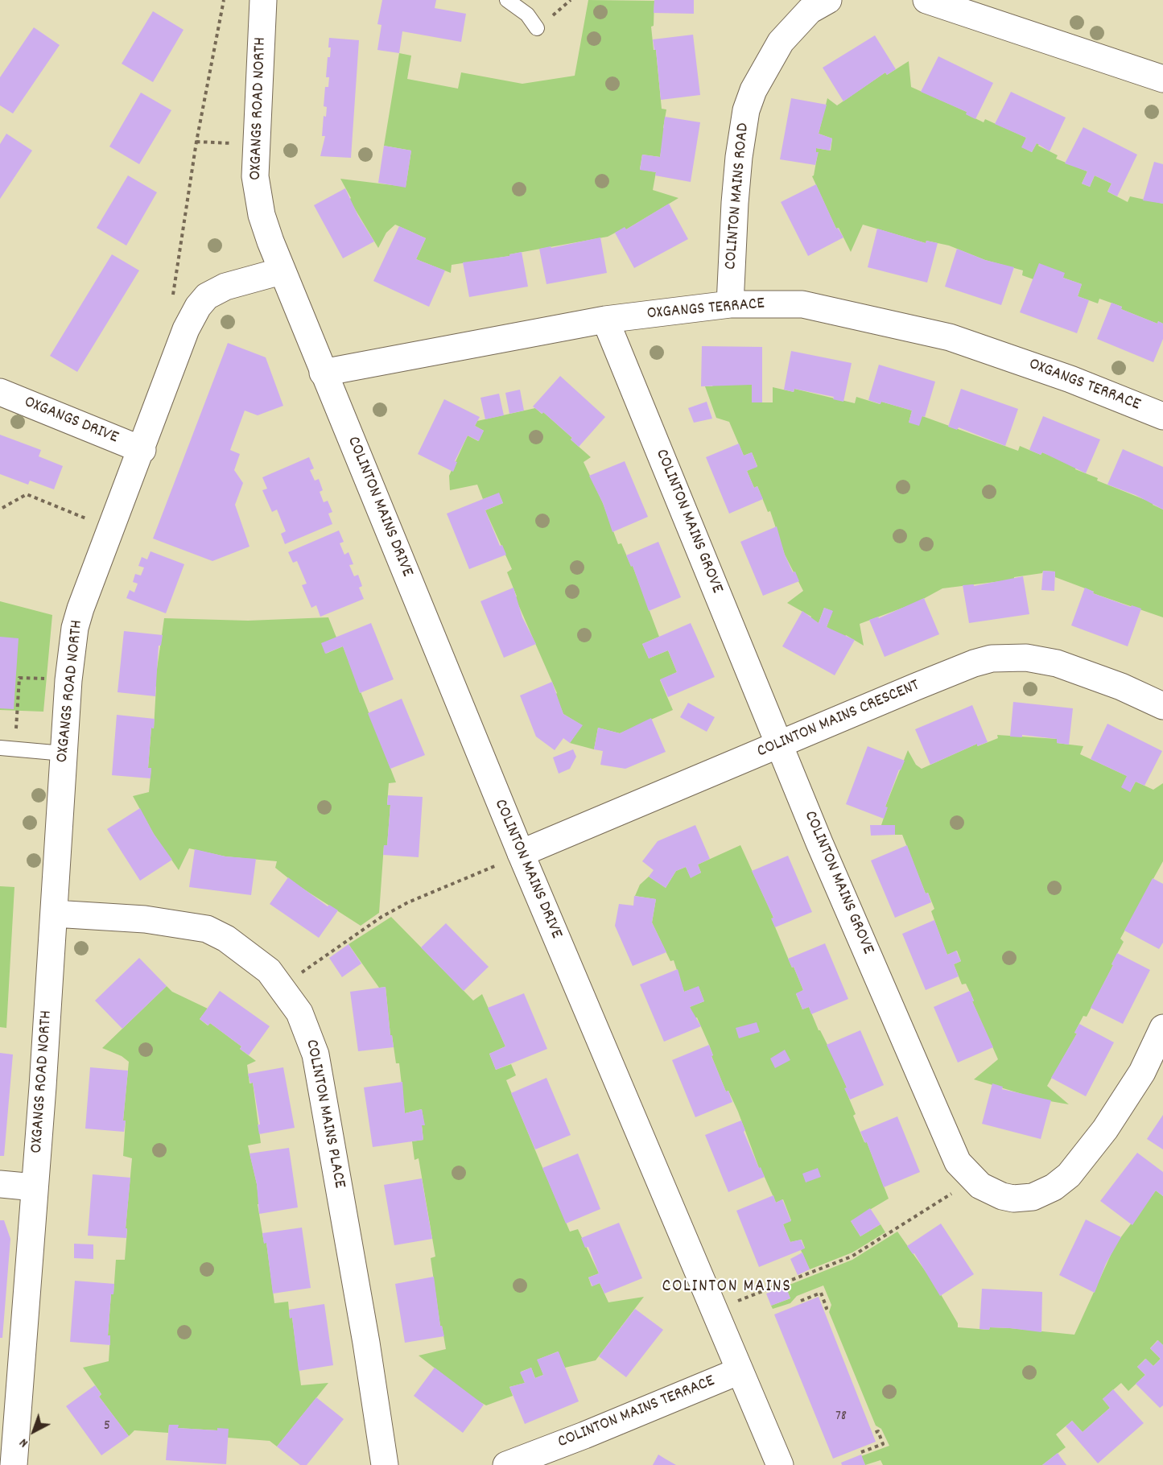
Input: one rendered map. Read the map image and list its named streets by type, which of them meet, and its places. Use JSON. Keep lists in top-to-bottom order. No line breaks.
{"streets":{"street":["OXGANGS ROAD NORTH","COLINTON MAINS ROAD","OXGANGS TERRACE","OXGANGS DRIVE","COLINTON MAINS DRIVE","COLINTON MAINS GROVE","COLINTON MAINS CRESCENT","COLINTON MAINS PLACE","COLINTON MAINS TERRACE"]},"crossings":[["OXGANGS ROAD NORTH","OXGANGS DRIVE"],["OXGANGS ROAD NORTH","COLINTON MAINS DRIVE"],["OXGANGS ROAD NORTH","COLINTON MAINS PLACE"],["COLINTON MAINS ROAD","OXGANGS TERRACE"],["OXGANGS TERRACE","COLINTON MAINS DRIVE"],["OXGANGS TERRACE","COLINTON MAINS GROVE"],["COLINTON MAINS DRIVE","COLINTON MAINS CRESCENT"],["COLINTON MAINS DRIVE","COLINTON MAINS TERRACE"],["COLINTON MAINS GROVE","COLINTON MAINS CRESCENT"]],"districts":["COLINTON MAINS"],"house_numbers":["78","5"],"north":"bottom left"}
